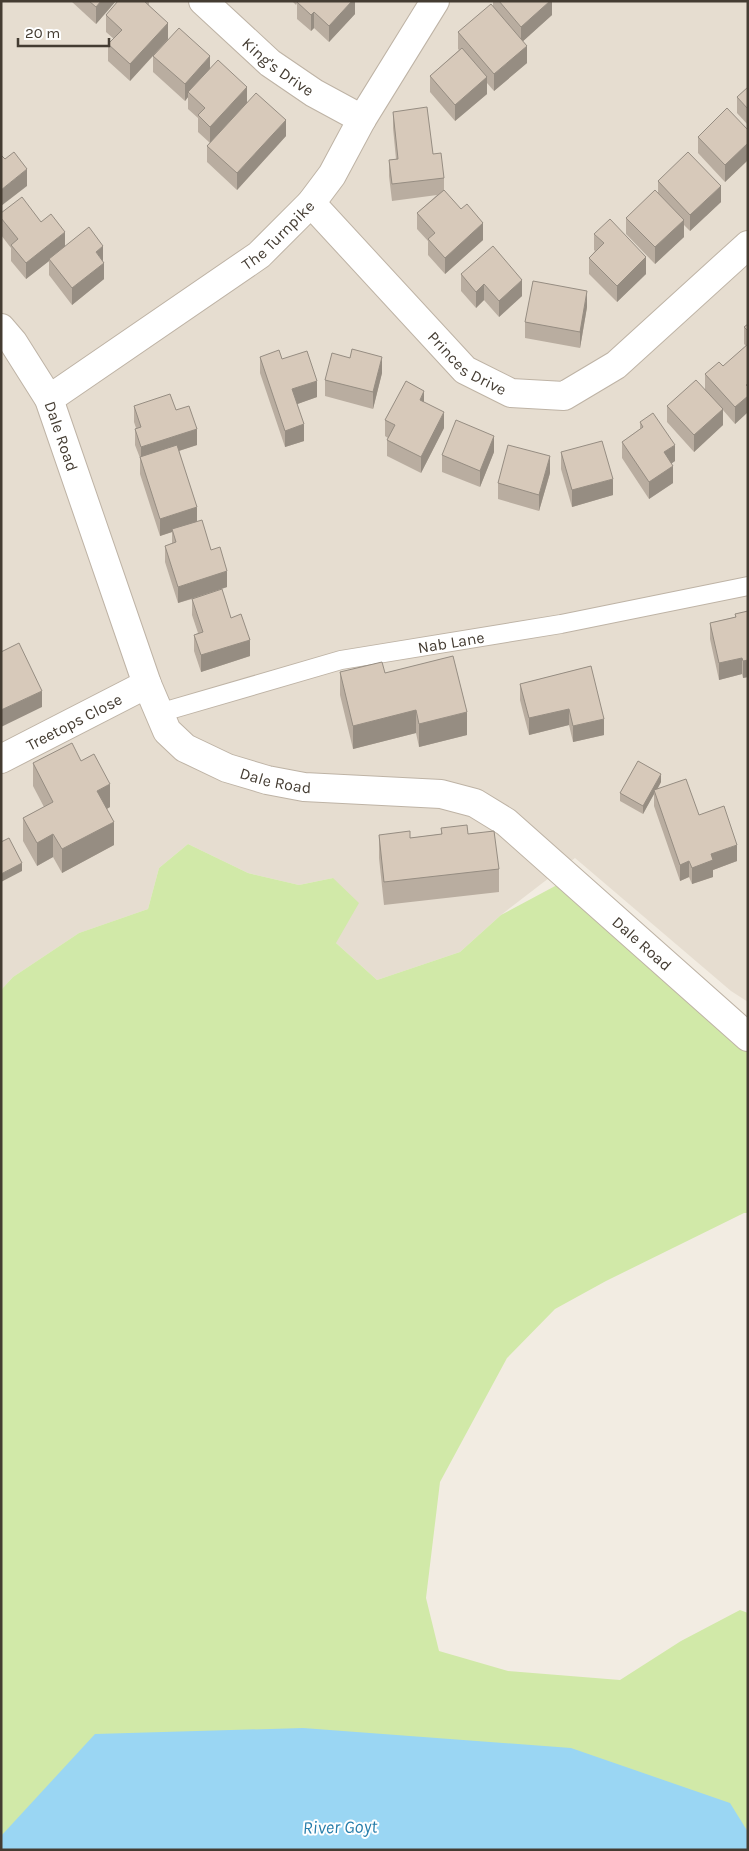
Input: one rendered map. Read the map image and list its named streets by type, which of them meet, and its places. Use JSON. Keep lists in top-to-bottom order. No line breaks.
{"streets":{"street":["King's Drive","The Turnpike","Princes Drive","Dale Road","Treetops Close"],"lane":["Nab Lane"]},"crossings":[["King's Drive","The Turnpike"],["The Turnpike","Princes Drive"],["The Turnpike","Dale Road"],["Dale Road","Nab Lane"],["Dale Road","Treetops Close"]],"water":["River Goyt"],"scale_bar":"20 m"}
